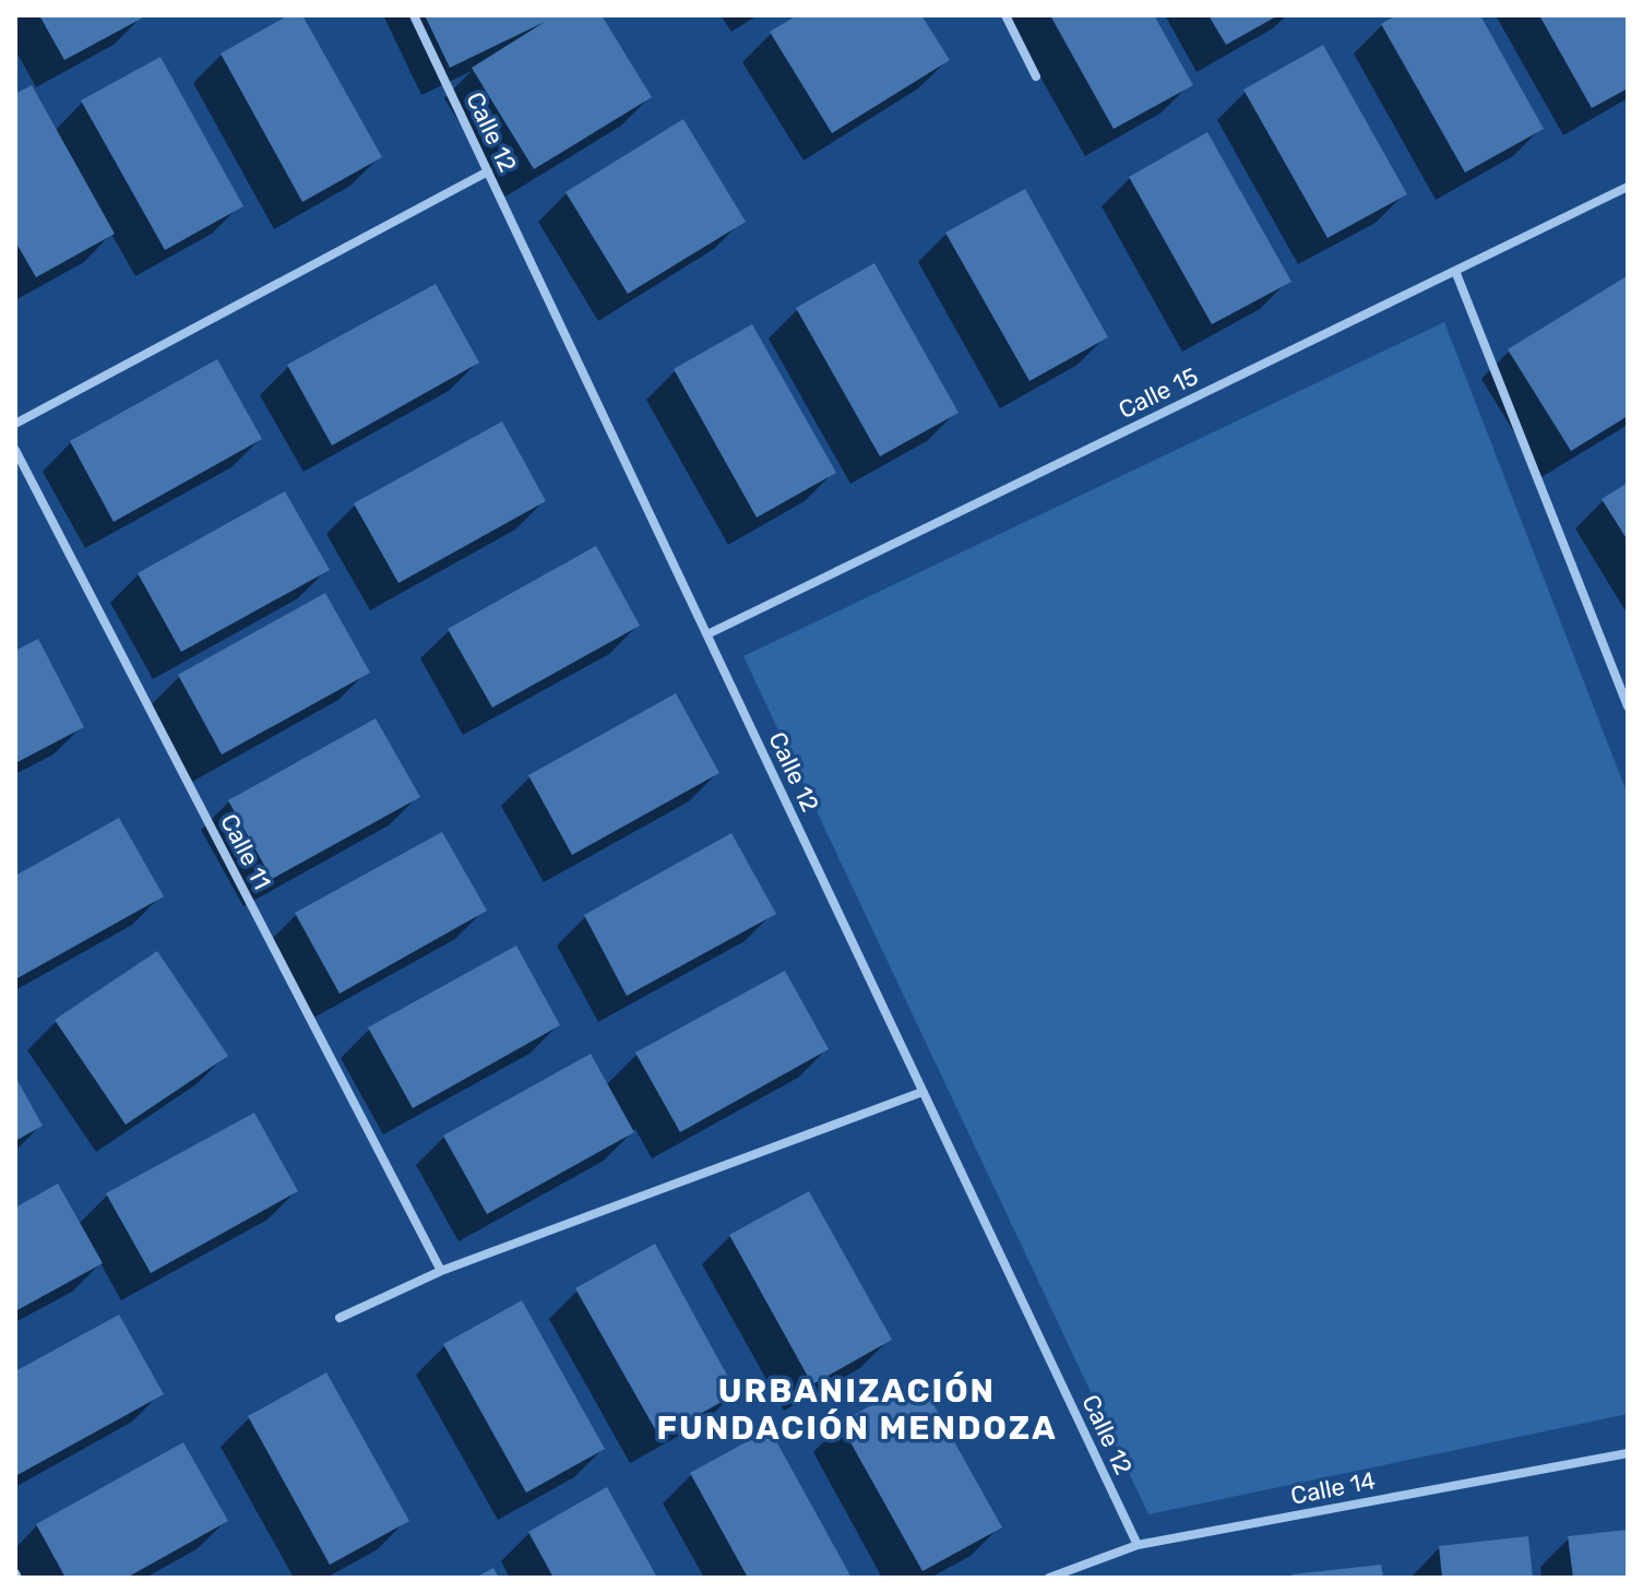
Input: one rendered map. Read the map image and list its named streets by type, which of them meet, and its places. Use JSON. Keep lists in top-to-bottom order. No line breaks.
{"streets":{"street":["Calle 12","Calle 15","Calle 11","Calle 14"]},"crossings":[["Calle 12","Calle 15"],["Calle 12","Calle 14"]],"districts":["URBANIZACIÓN FUNDACIÓN MENDOZA"]}
